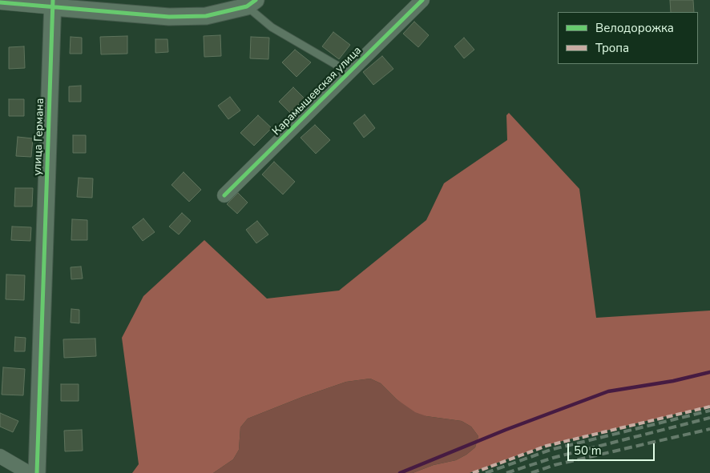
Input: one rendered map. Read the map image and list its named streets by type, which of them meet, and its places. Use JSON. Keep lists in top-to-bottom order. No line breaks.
{"streets":{"street":["Карамышевская улица","улица Германа"]},"legend":["Велодорожка","Тропа"],"scale_bar":"50 m"}
